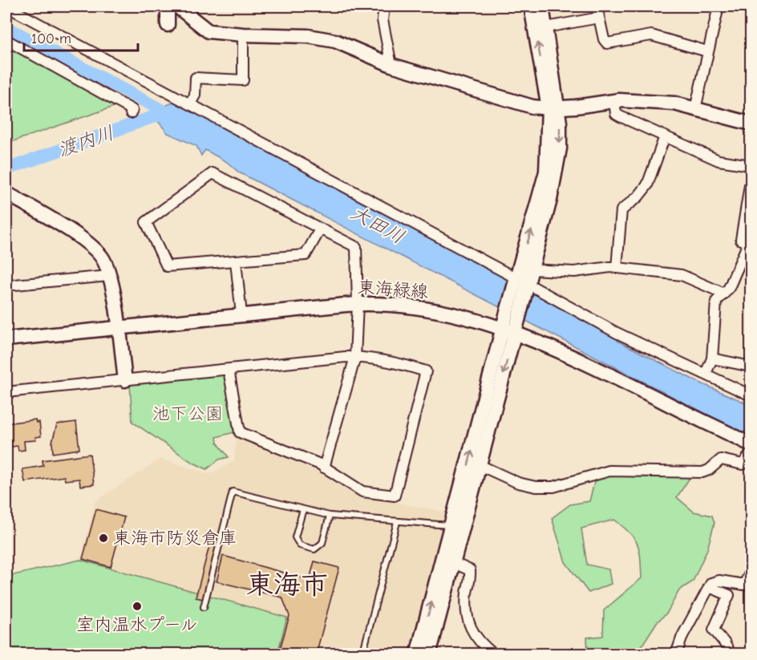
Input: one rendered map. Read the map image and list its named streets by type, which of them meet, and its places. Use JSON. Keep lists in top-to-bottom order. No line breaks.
{"streets":{"street":["東海緑線"]},"districts":["東海市"],"water":["渡内川","大田川"],"parks":["池下公園"],"places":["東海市防災倉庫","室内温水プール"],"scale_bar":"100 m"}
